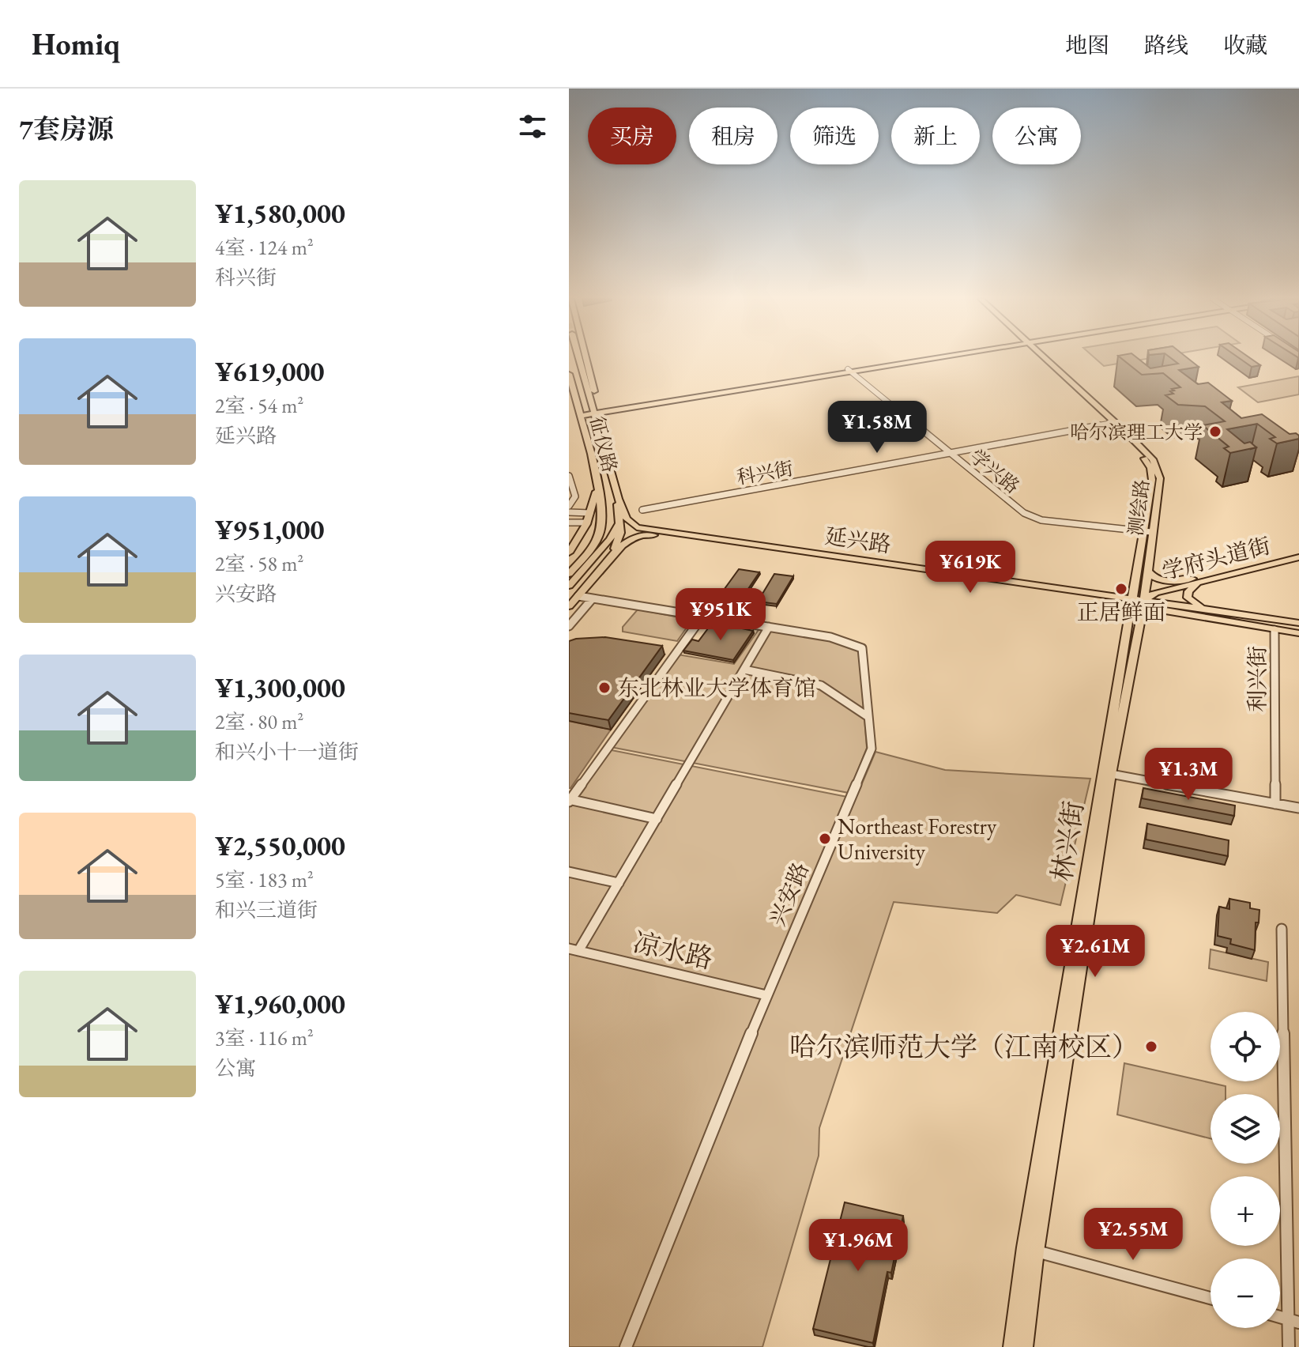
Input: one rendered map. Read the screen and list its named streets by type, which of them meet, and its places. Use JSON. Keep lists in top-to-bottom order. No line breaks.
{"streets":{"main road":["征仪路","测绘路","延兴路","学府头道街","林兴街"],"street":["学兴路","科兴街","利兴街","兴安路","凉水路"]},"crossings":[["学兴路","科兴街"],["学兴路","测绘路"],["科兴街","测绘路"],["测绘路","延兴路"],["测绘路","学府头道街"],["测绘路","林兴街"],["延兴路","学府头道街"],["延兴路","利兴街"],["延兴路","林兴街"],["延兴路","兴安路"],["学府头道街","林兴街"],["兴安路","凉水路"]],"places":["哈尔滨理工大学","正居鲜面","东北林业大学体育馆","Northeast Forestry University","哈尔滨师范大学（江南校区）"],"page":{"header":"Homiq","nav":["地图","路线","收藏"],"heading":"7套房源","chip":["买房","租房","筛选","新上","公寓"],"list":[{"name":"¥1,580,000","note":"4室 · 124 m² · 科兴街"},{"name":"¥619,000","note":"2室 · 54 m² · 延兴路"},{"name":"¥951,000","note":"2室 · 58 m² · 兴安路"},{"name":"¥1,300,000","note":"2室 · 80 m² · 和兴小十一道街"},{"name":"¥2,550,000","note":"5室 · 183 m² · 和兴三道街"},{"name":"¥1,960,000","note":"3室 · 116 m² · 公寓"}],"price":["¥1.58M","¥619K","¥951K","¥1.3M","¥2.61M","¥2.55M","¥1.96M"],"map_buttons":["+","−"]}}
